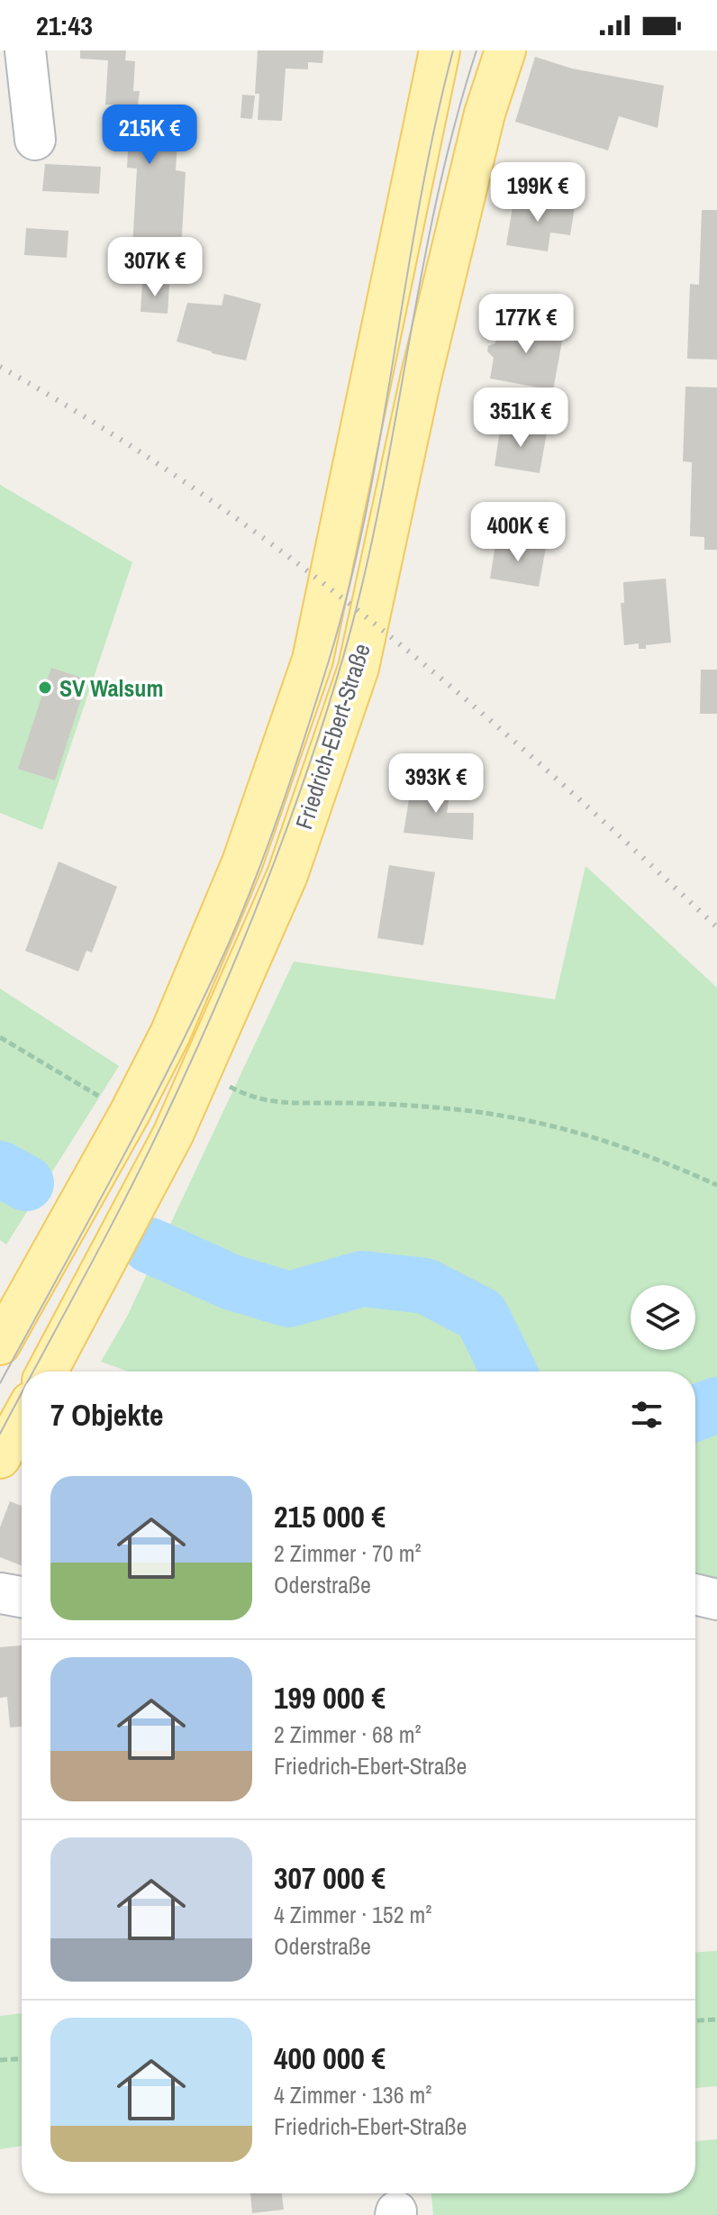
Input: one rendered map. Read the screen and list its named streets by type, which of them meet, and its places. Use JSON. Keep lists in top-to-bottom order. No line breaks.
{"streets":{"main road":["Friedrich-Ebert-Straße"]},"places":["SV Walsum"],"page":{"status":"21:43","price":["215K €","199K €","307K €","177K €","351K €","400K €","393K €"],"heading":"7 Objekte","list":[{"name":"215 000 €","note":"2 Zimmer · 70 m² · Oderstraße"},{"name":"199 000 €","note":"2 Zimmer · 68 m² · Friedrich-Ebert-Straße"},{"name":"307 000 €","note":"4 Zimmer · 152 m² · Oderstraße"},{"name":"400 000 €","note":"4 Zimmer · 136 m² · Friedrich-Ebert-Straße"}]}}
